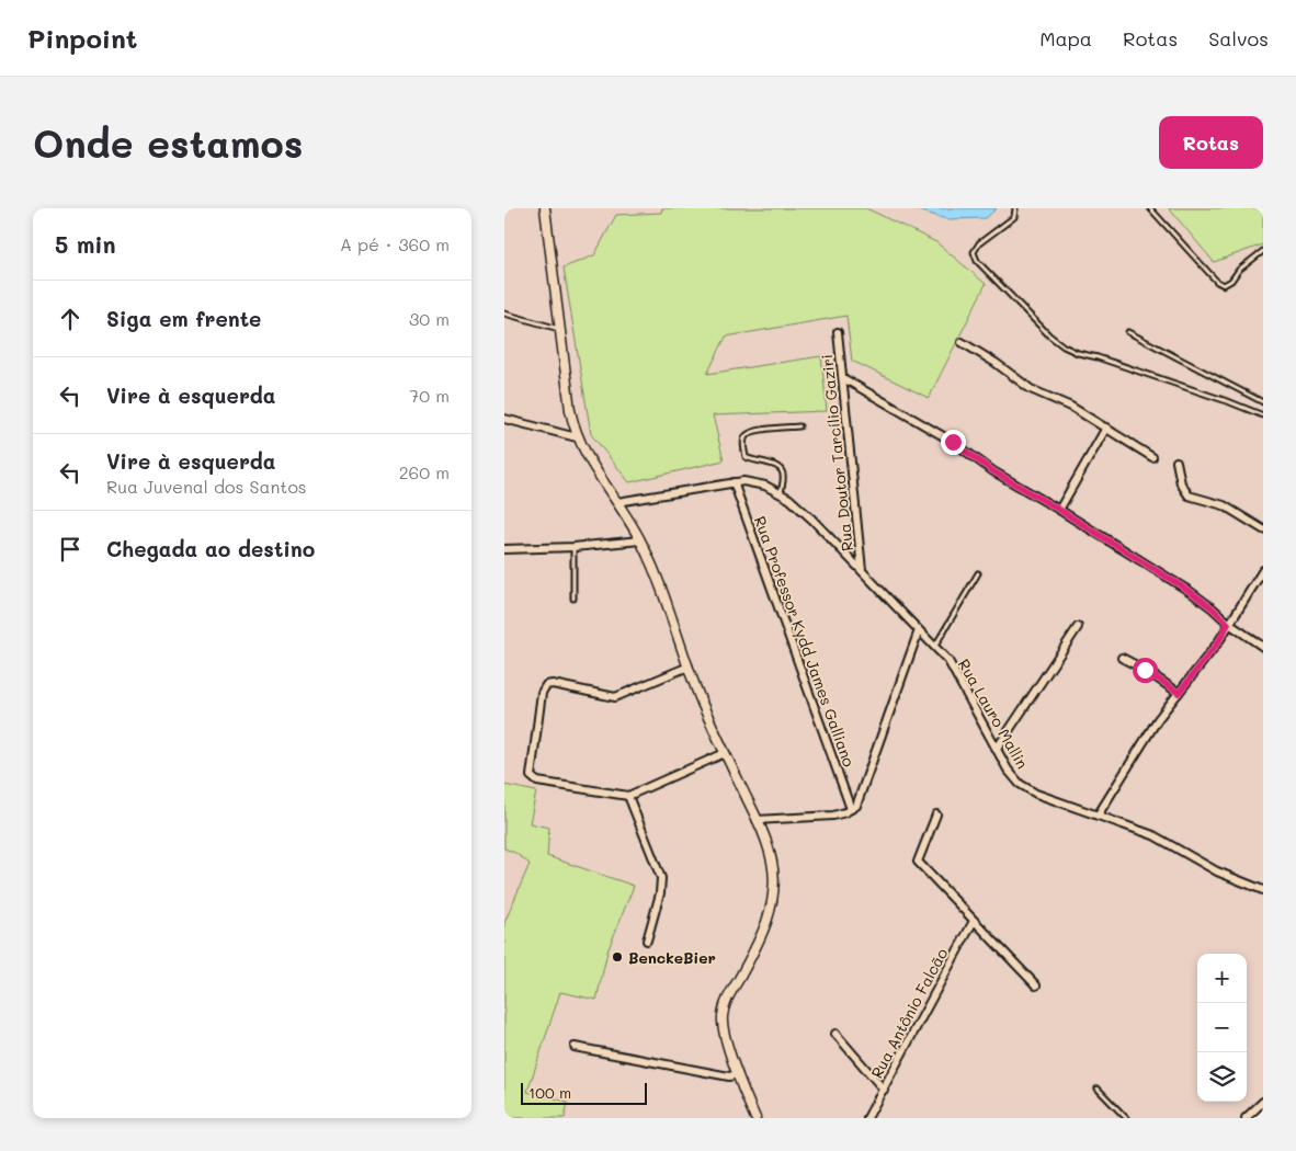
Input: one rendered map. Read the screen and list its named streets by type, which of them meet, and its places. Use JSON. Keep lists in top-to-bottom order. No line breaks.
{"streets":{"street":["Rua Doutor Tarcílio Gaziri","Rua Professor Kydd James Galliano","Rua Lauro Mallin","Rua Antônio Falcão"]},"crossings":[["Rua Doutor Tarcílio Gaziri","Rua Lauro Mallin"],["Rua Professor Kydd James Galliano","Rua Lauro Mallin"]],"places":["BenckeBier"],"scale_bar":"100 m","page":{"header":"Pinpoint","nav":["Mapa","Rotas","Salvos"],"buttons":"Rotas","title":"Onde estamos","heading":["5 min","A pé · 360 m"],"list":[["Siga em frente","30 m"],["Vire à esquerda","70 m"],["Vire à esquerda","Rua Juvenal dos Santos","260 m"],"Chegada ao destino"],"map_buttons":["+","−"],"scale":"100 m"}}
